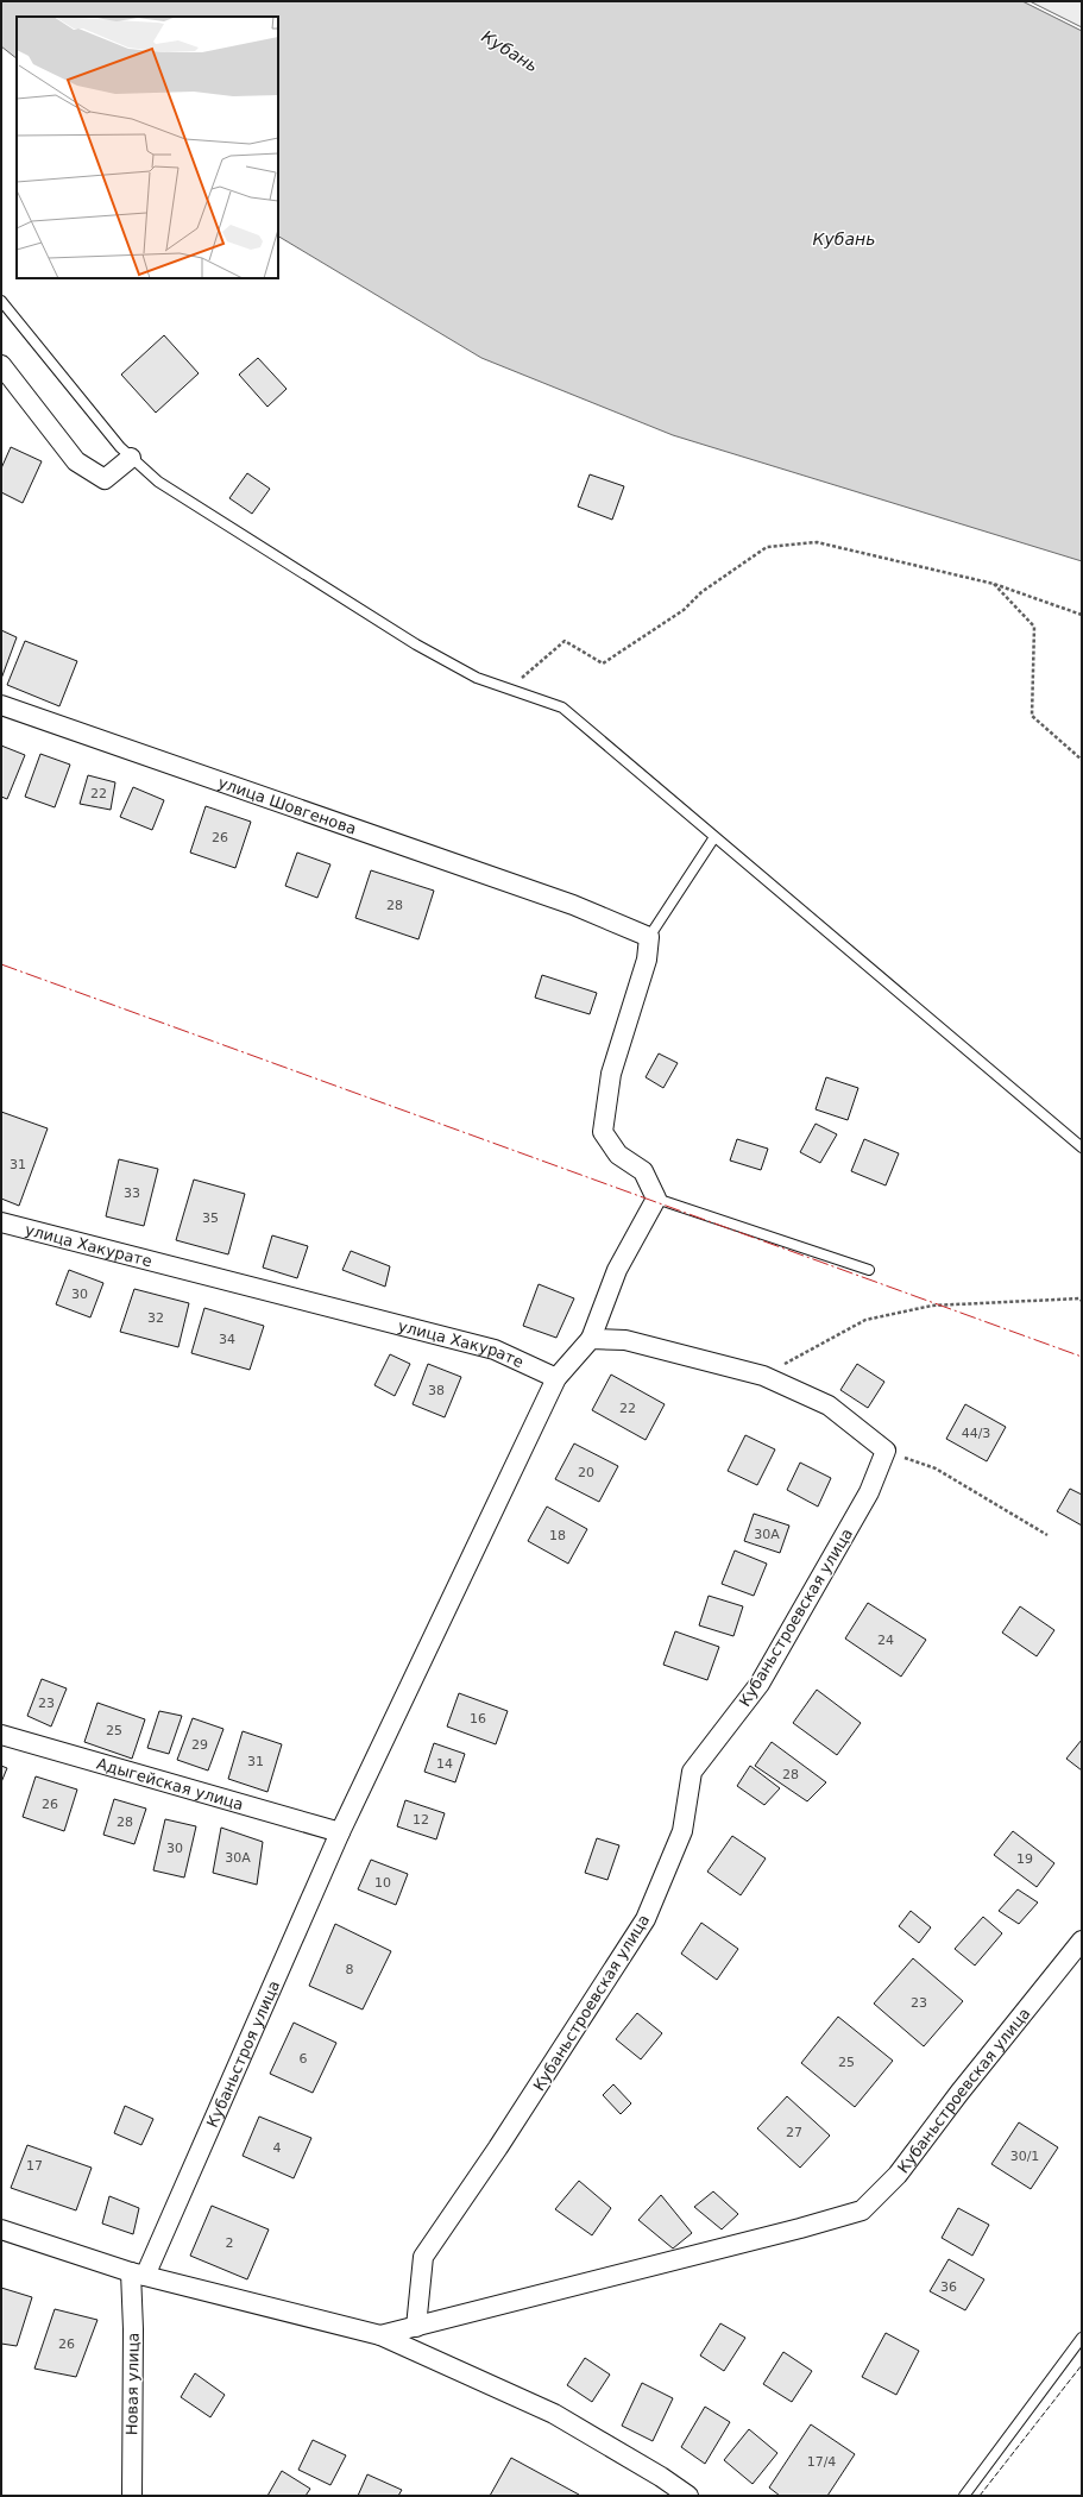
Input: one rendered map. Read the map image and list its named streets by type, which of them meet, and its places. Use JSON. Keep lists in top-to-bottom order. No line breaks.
{"streets":{"street":["улица Шовгенова","улица Хакурате","Кубаньстроевская улица","Адыгейская улица","Кубаньстроя улица","Новая улица"]},"crossings":[["улица Хакурате","Кубаньстроя улица"],["Адыгейская улица","Кубаньстроя улица"],["Кубаньстроя улица","Новая улица"]],"water":["Кубань"],"house_numbers":["22","26","28","31","33","35","30","32","34","38","22","44/3","20","30А","18","24","23","16","25","29","31","14","28","26","12","28","30","30А","19","10","8","23","6","25","27","4","30/1","17","2","36","26","17/4"]}
